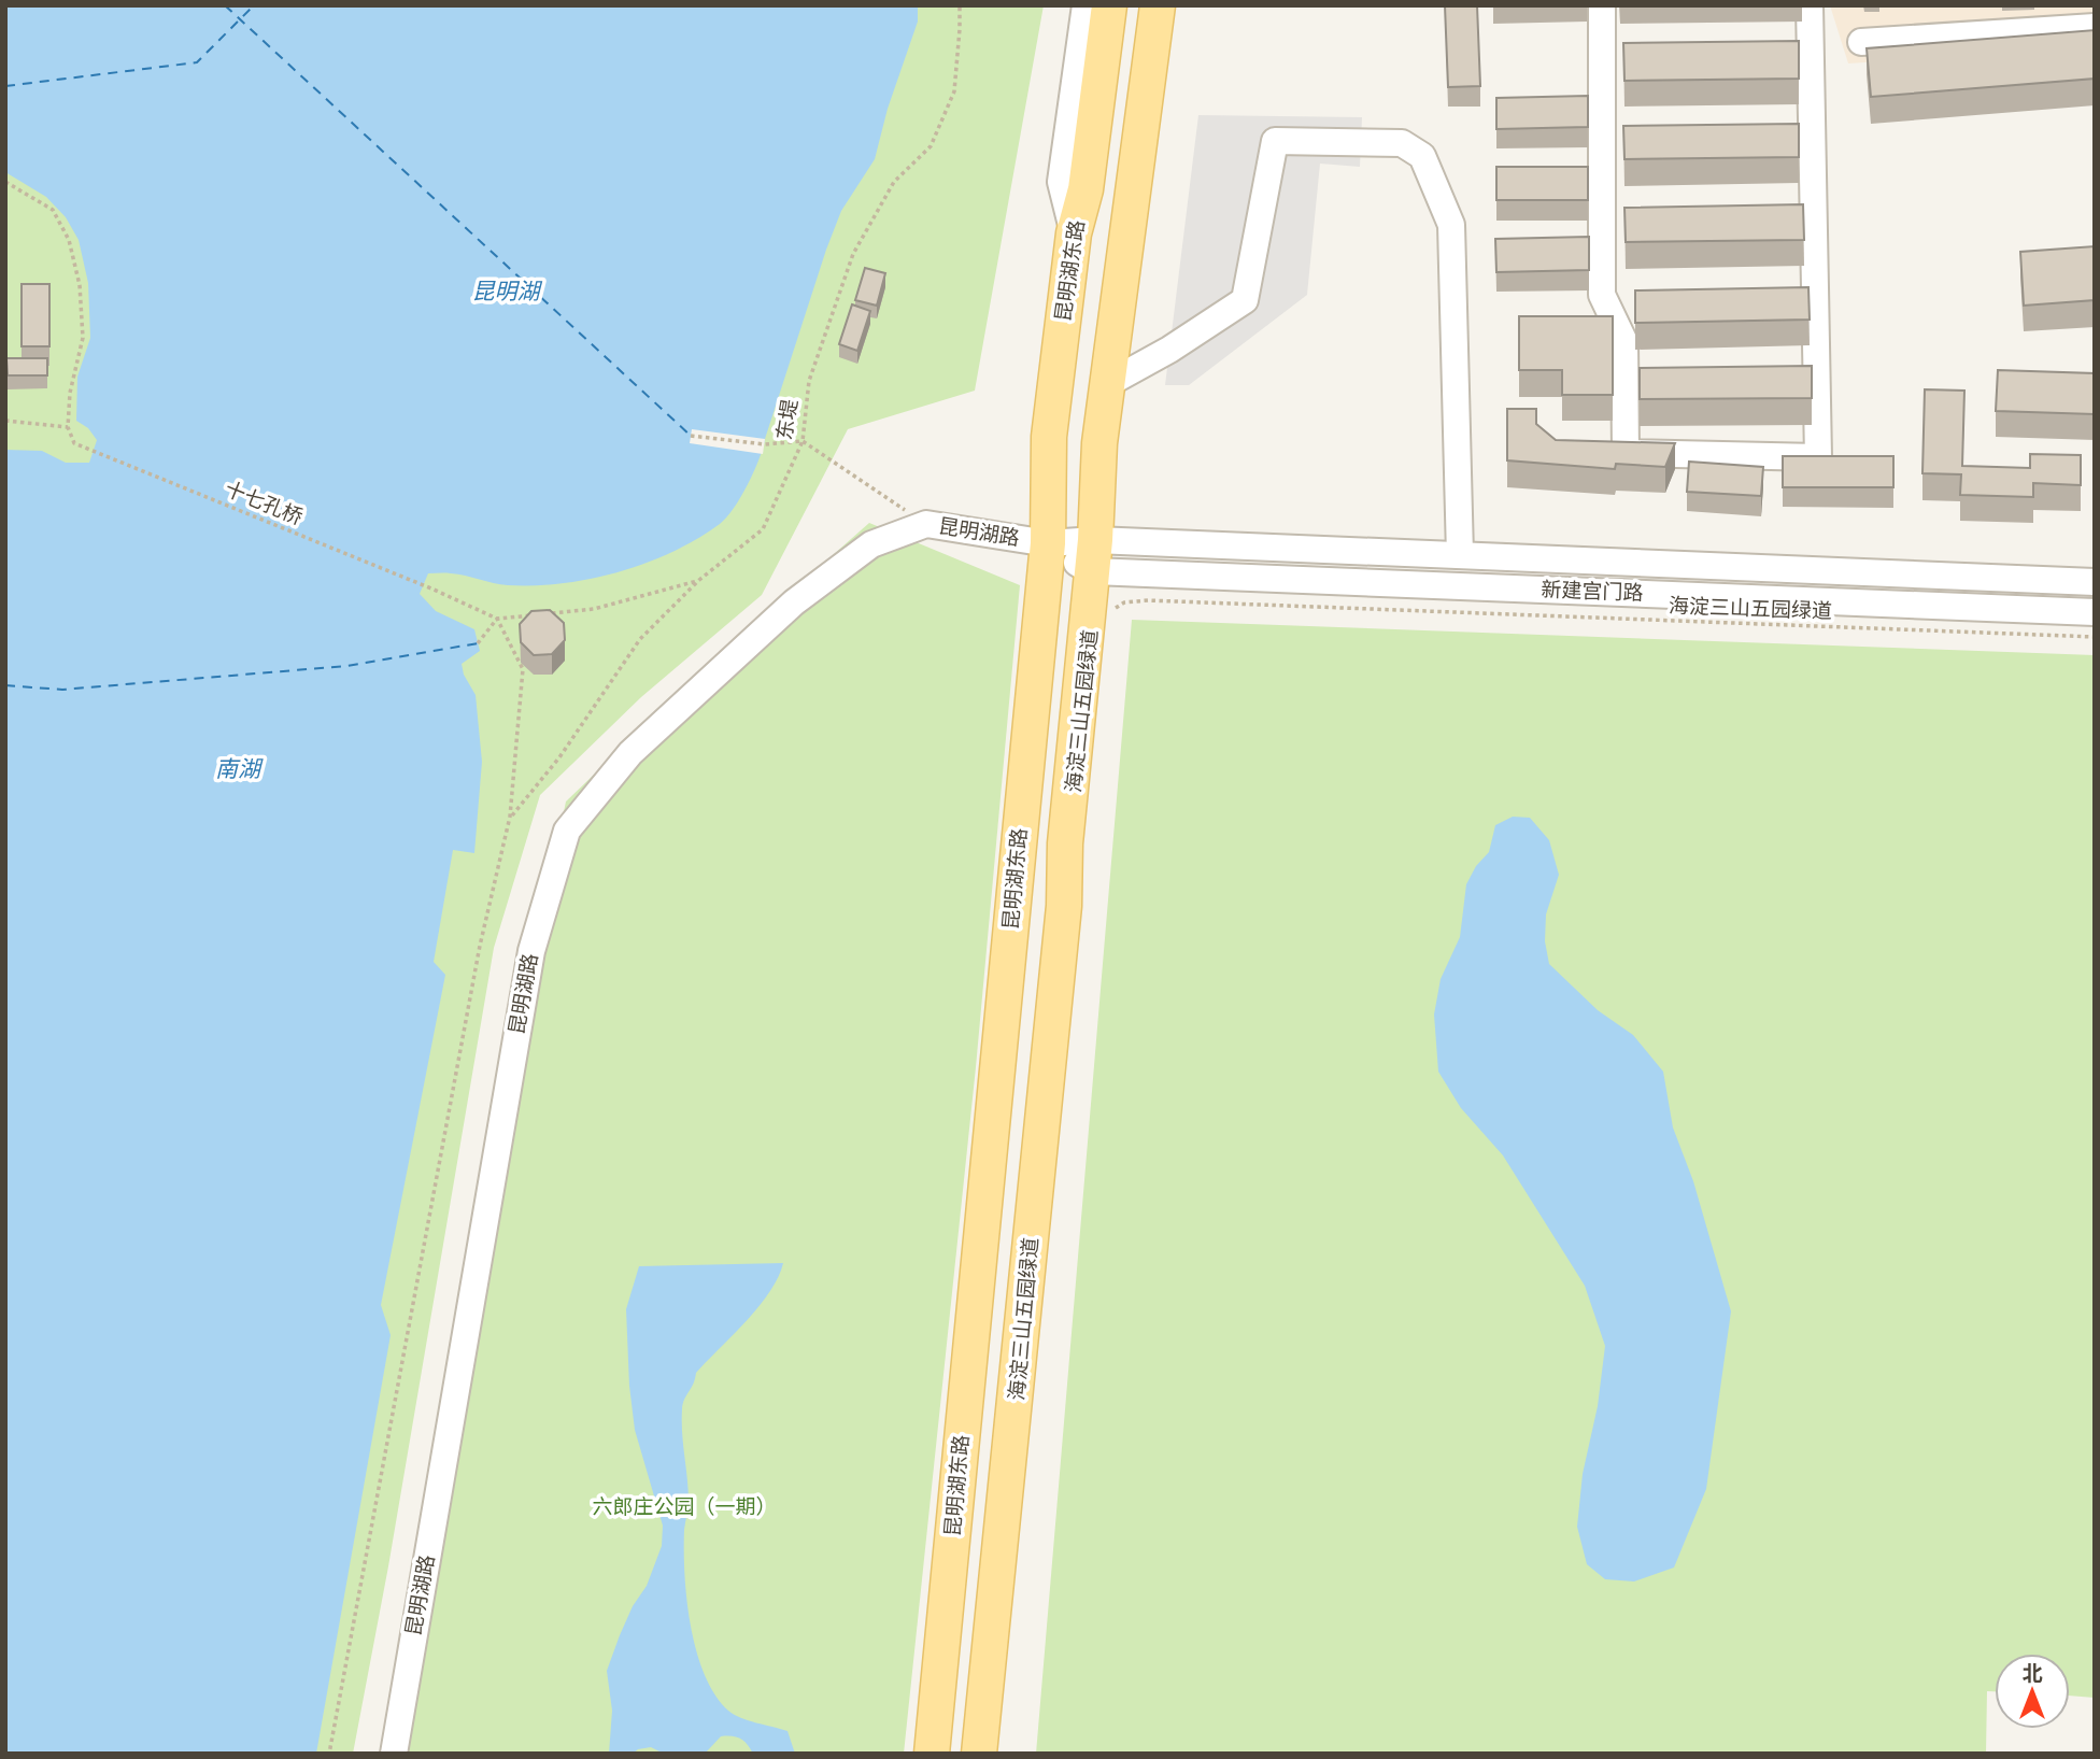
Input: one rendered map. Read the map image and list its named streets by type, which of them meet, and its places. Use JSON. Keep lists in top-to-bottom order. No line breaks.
{"streets":{"main road":["昆明湖东路"],"street":["昆明湖路","新建宫门路"],"path":["东堤","十七孔桥","海淀三山五园绿道"]},"crossings":[["昆明湖东路","昆明湖路"]],"water":["昆明湖","南湖"],"parks":["六郎庄公园（一期）"],"north":"top"}
